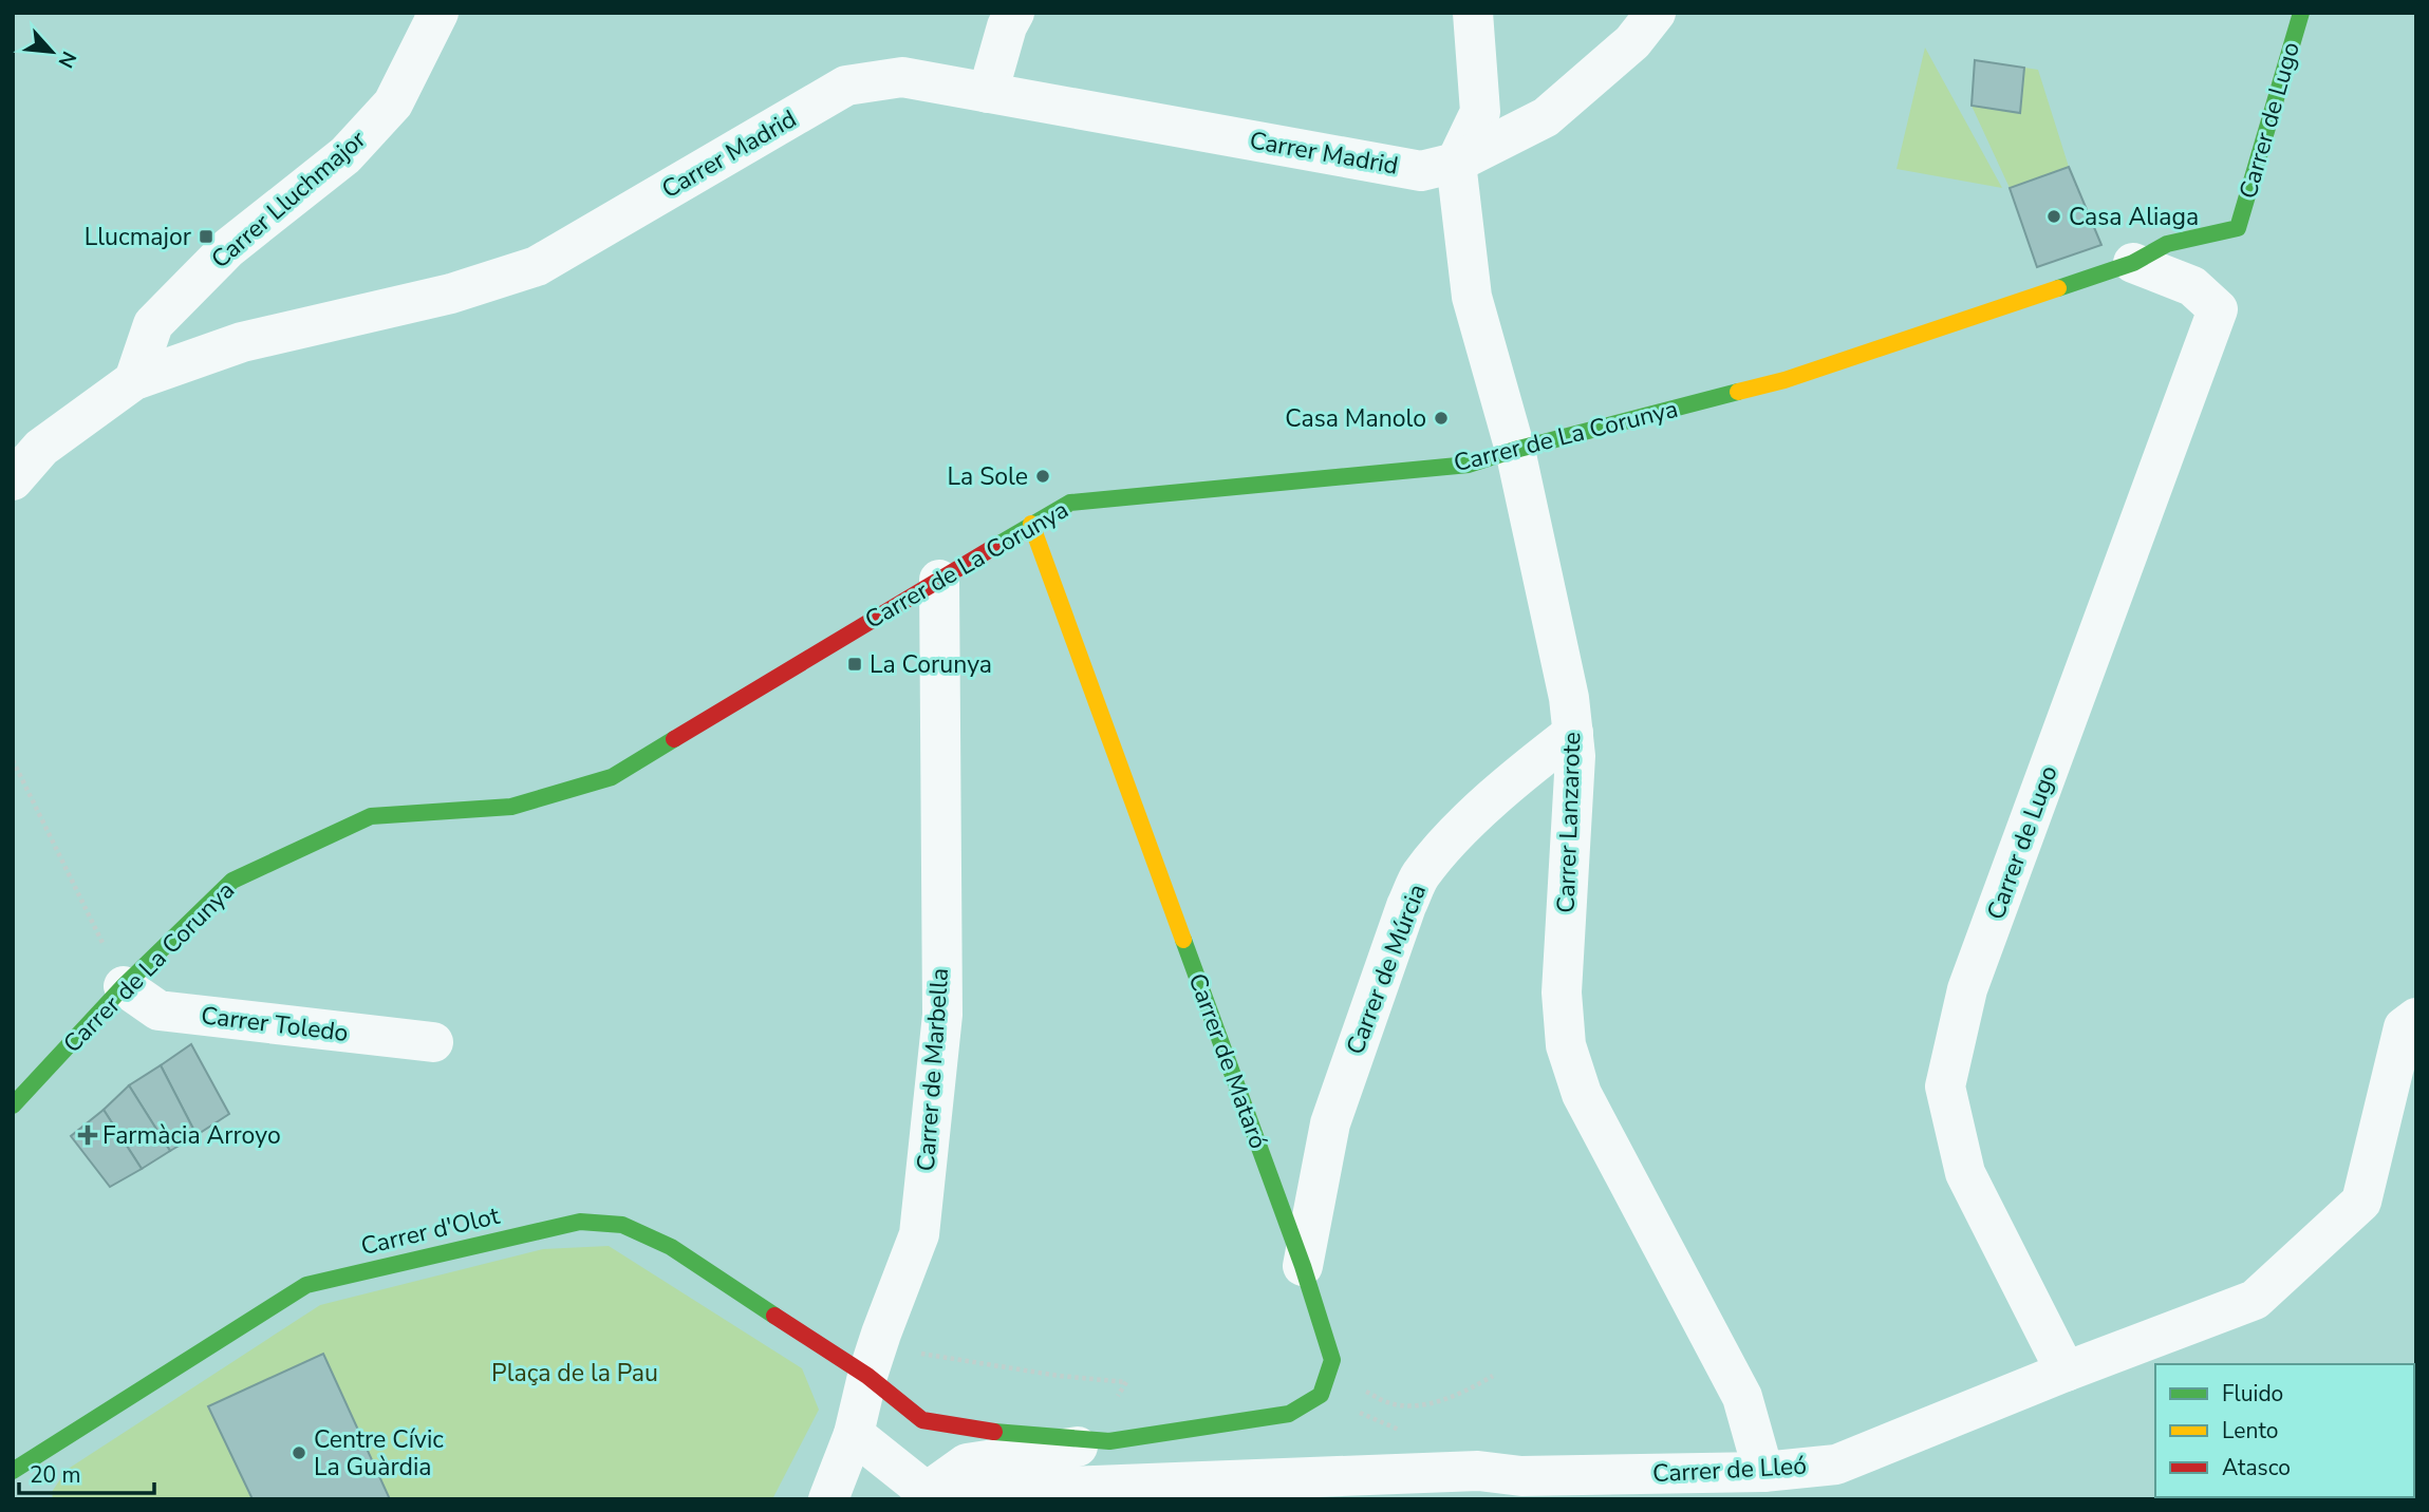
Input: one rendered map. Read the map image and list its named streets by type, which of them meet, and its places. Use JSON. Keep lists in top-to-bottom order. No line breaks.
{"streets":{"street":["Carrer de Lugo","Carrer Madrid","Carrer Lluchmajor","Carrer de La Corunya","Carrer Lanzarote","Carrer de Múrcia","Carrer Toledo","Carrer de Mataró","Carrer de Marbella","Carrer d'Olot","Carrer de Lleó"]},"crossings":[["Carrer de Lugo","Carrer de La Corunya"],["Carrer de Lugo","Carrer de Lleó"],["Carrer Madrid","Carrer Lluchmajor"],["Carrer Madrid","Carrer Lanzarote"],["Carrer de La Corunya","Carrer Lanzarote"],["Carrer de La Corunya","Carrer Toledo"],["Carrer de La Corunya","Carrer de Mataró"],["Carrer de La Corunya","Carrer de Marbella"],["Carrer Lanzarote","Carrer de Múrcia"],["Carrer Lanzarote","Carrer de Lleó"],["Carrer de Múrcia","Carrer de Mataró"],["Carrer de Marbella","Carrer d'Olot"]],"parks":["Plaça de la Pau"],"places":{"other":["Casa Aliaga","Casa Manolo","La Sole","Centre Cívic La Guàrdia"],"transit":["Llucmajor","La Corunya"],"health":["Farmàcia Arroyo"]},"legend":["Fluido","Lento","Atasco"],"scale_bar":"20 m","north":"bottom right"}
